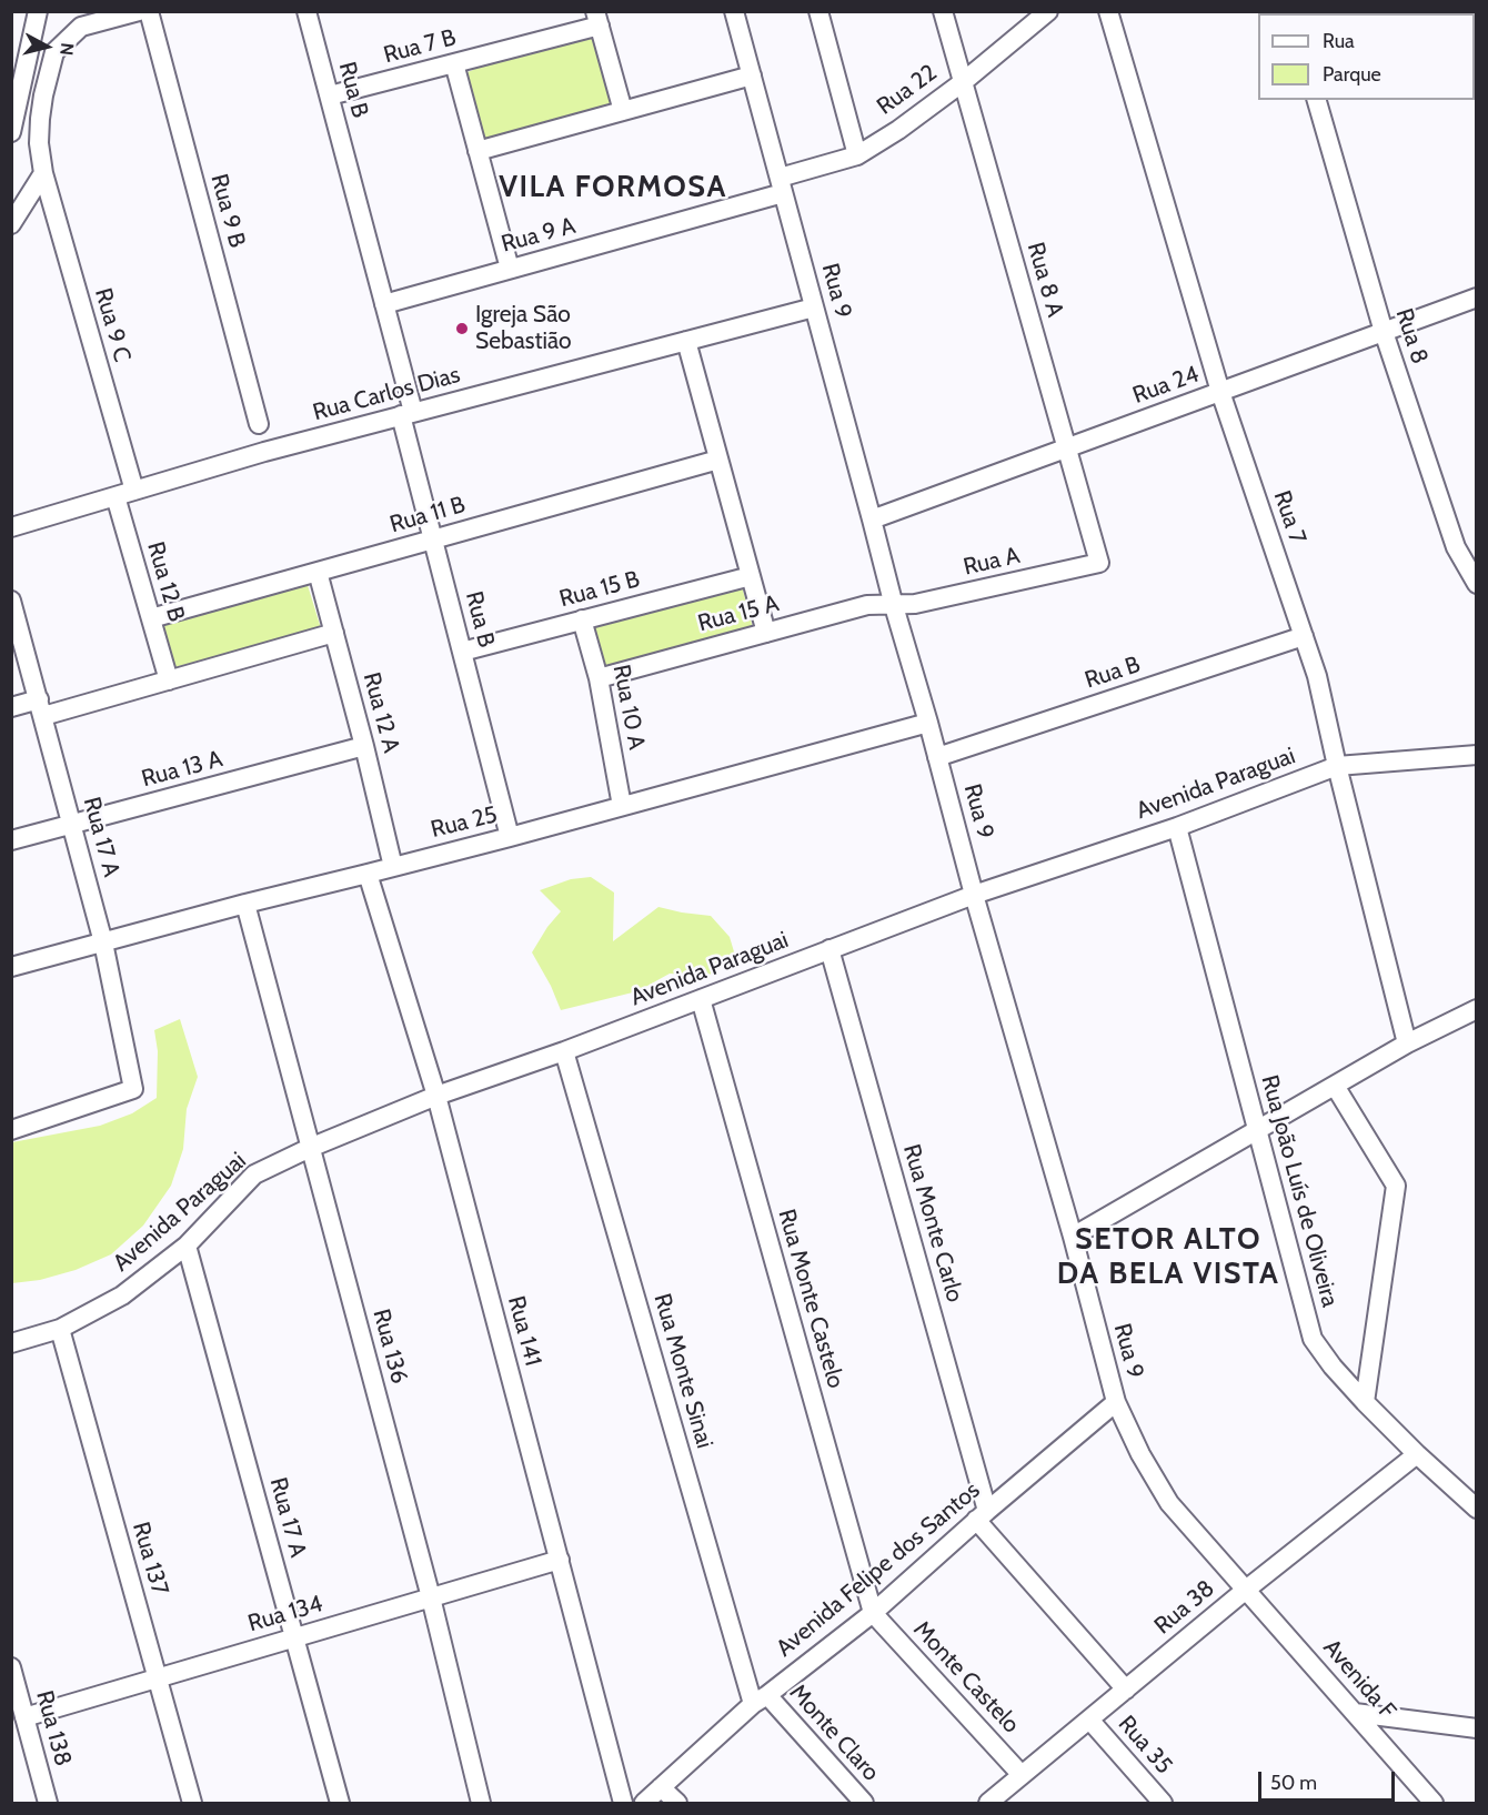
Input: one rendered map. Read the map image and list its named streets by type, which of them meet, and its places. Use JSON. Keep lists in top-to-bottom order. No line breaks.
{"streets":{"street":["Rua 7 B","Rua B","Rua 22","Rua 9 B","Rua 9 A","Rua 8 A","Rua 9","Rua 9 C","Rua 8","Rua 24","Rua Carlos Dias","Rua 11 B","Rua 7","Rua A","Rua 12 B","Rua 15 B","Rua 15 A","Rua 10 A","Rua 12 A","Rua 13 A","Avenida Paraguai","Rua 25","Rua 17 A","Rua João Luís de Oliveira","Rua Monte Carlo","Rua Monte Castelo","Rua 141","Rua 136","Rua Monte Sinai","Rua 137","Avenida Felipe dos Santos","Rua 38","Rua 134","Monte Castelo","Avenida F","Rua 138","Monte Claro","Rua 35"]},"crossings":[["Rua 7 B","Rua B"],["Rua B","Rua 9 A"],["Rua B","Rua 9"],["Rua B","Rua Carlos Dias"],["Rua B","Rua 11 B"],["Rua B","Rua 7"],["Rua B","Rua 15 B"],["Rua B","Rua 25"],["Rua 22","Rua 9 A"],["Rua 22","Rua 8 A"],["Rua 22","Rua 9"],["Rua 9 A","Rua 9"],["Rua 8 A","Rua 24"],["Rua 8 A","Rua A"],["Rua 9","Rua 24"],["Rua 9","Rua Carlos Dias"],["Rua 9","Rua A"],["Rua 9","Rua 15 A"],["Rua 9","Avenida Paraguai"],["Rua 9","Rua 25"],["Rua 9","Avenida Felipe dos Santos"],["Rua 9","Rua 38"],["Rua 9","Avenida F"],["Rua 9 C","Rua Carlos Dias"],["Rua 8","Rua 24"],["Rua 24","Rua 7"],["Rua Carlos Dias","Rua 12 B"],["Rua 11 B","Rua 12 B"],["Rua 11 B","Rua 12 A"],["Rua 7","Avenida Paraguai"],["Rua A","Rua 15 A"],["Rua 15 B","Rua 10 A"],["Rua 15 A","Rua 10 A"],["Rua 10 A","Rua 25"],["Rua 12 A","Rua 13 A"],["Rua 12 A","Rua 25"],["Rua 13 A","Rua 17 A"],["Avenida Paraguai","Rua 17 A"],["Avenida Paraguai","Rua João Luís de Oliveira"],["Avenida Paraguai","Rua Monte Carlo"],["Avenida Paraguai","Rua Monte Castelo"],["Avenida Paraguai","Rua 141"],["Avenida Paraguai","Rua 136"],["Avenida Paraguai","Rua Monte Sinai"],["Avenida Paraguai","Rua 137"],["Rua 25","Rua 17 A"],["Rua 25","Rua 141"],["Rua 25","Rua 136"],["Rua 17 A","Rua 134"],["Rua João Luís de Oliveira","Rua 38"],["Rua Monte Carlo","Avenida Felipe dos Santos"],["Rua Monte Carlo","Rua 38"],["Rua Monte Castelo","Avenida Felipe dos Santos"],["Rua Monte Castelo","Monte Castelo"],["Rua 141","Rua 134"],["Rua 136","Rua 134"],["Rua Monte Sinai","Avenida Felipe dos Santos"],["Rua Monte Sinai","Monte Claro"],["Rua 137","Rua 134"],["Avenida Felipe dos Santos","Monte Castelo"],["Avenida Felipe dos Santos","Monte Claro"],["Rua 38","Monte Castelo"],["Rua 38","Avenida F"],["Rua 38","Rua 35"],["Rua 134","Rua 138"]],"districts":["VILA FORMOSA","SETOR ALTO DA BELA VISTA"],"places":["Igreja São Sebastião"],"legend":["Rua","Parque"],"scale_bar":"50 m","north":"right"}
